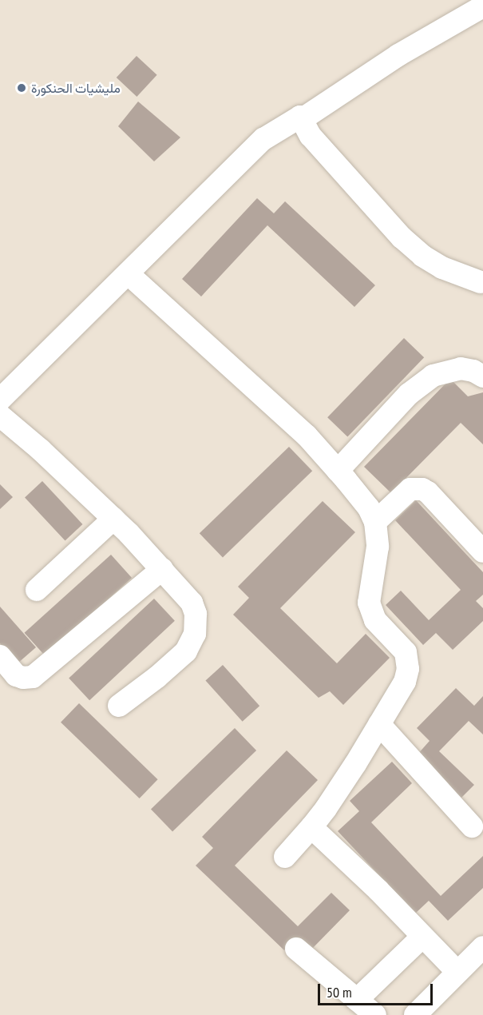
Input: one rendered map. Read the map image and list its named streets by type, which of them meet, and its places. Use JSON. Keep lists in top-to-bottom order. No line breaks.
{"places":["مليشيات الحنكورة"],"scale_bar":"50 m"}
